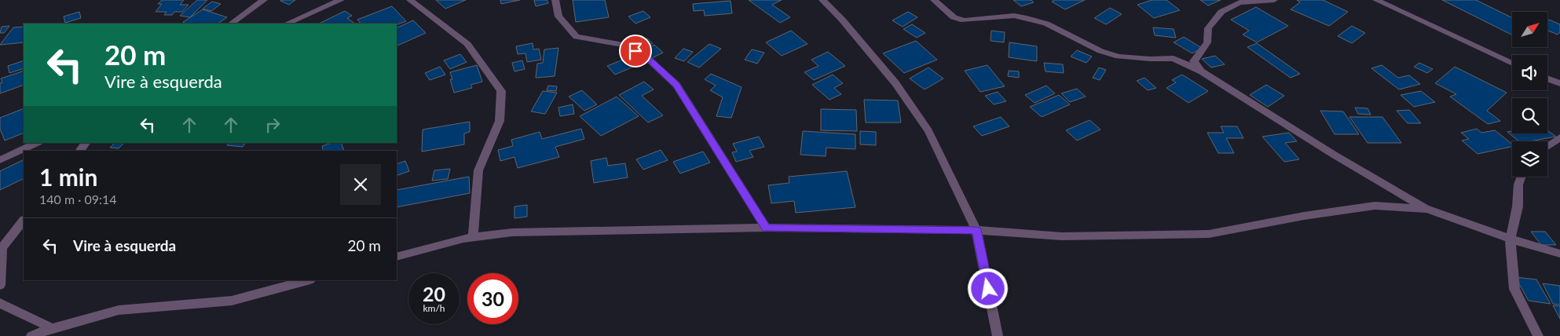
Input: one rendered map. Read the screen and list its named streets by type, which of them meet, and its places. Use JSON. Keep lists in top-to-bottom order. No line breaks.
{"north":"top right","page":{"turn":["20 m","Vire à esquerda"],"heading":["1 min","140 m · 09:14"],"list":[{"name":"Vire à esquerda","value":"20 m"}],"speed":"20 km/h","limit":"30"}}
